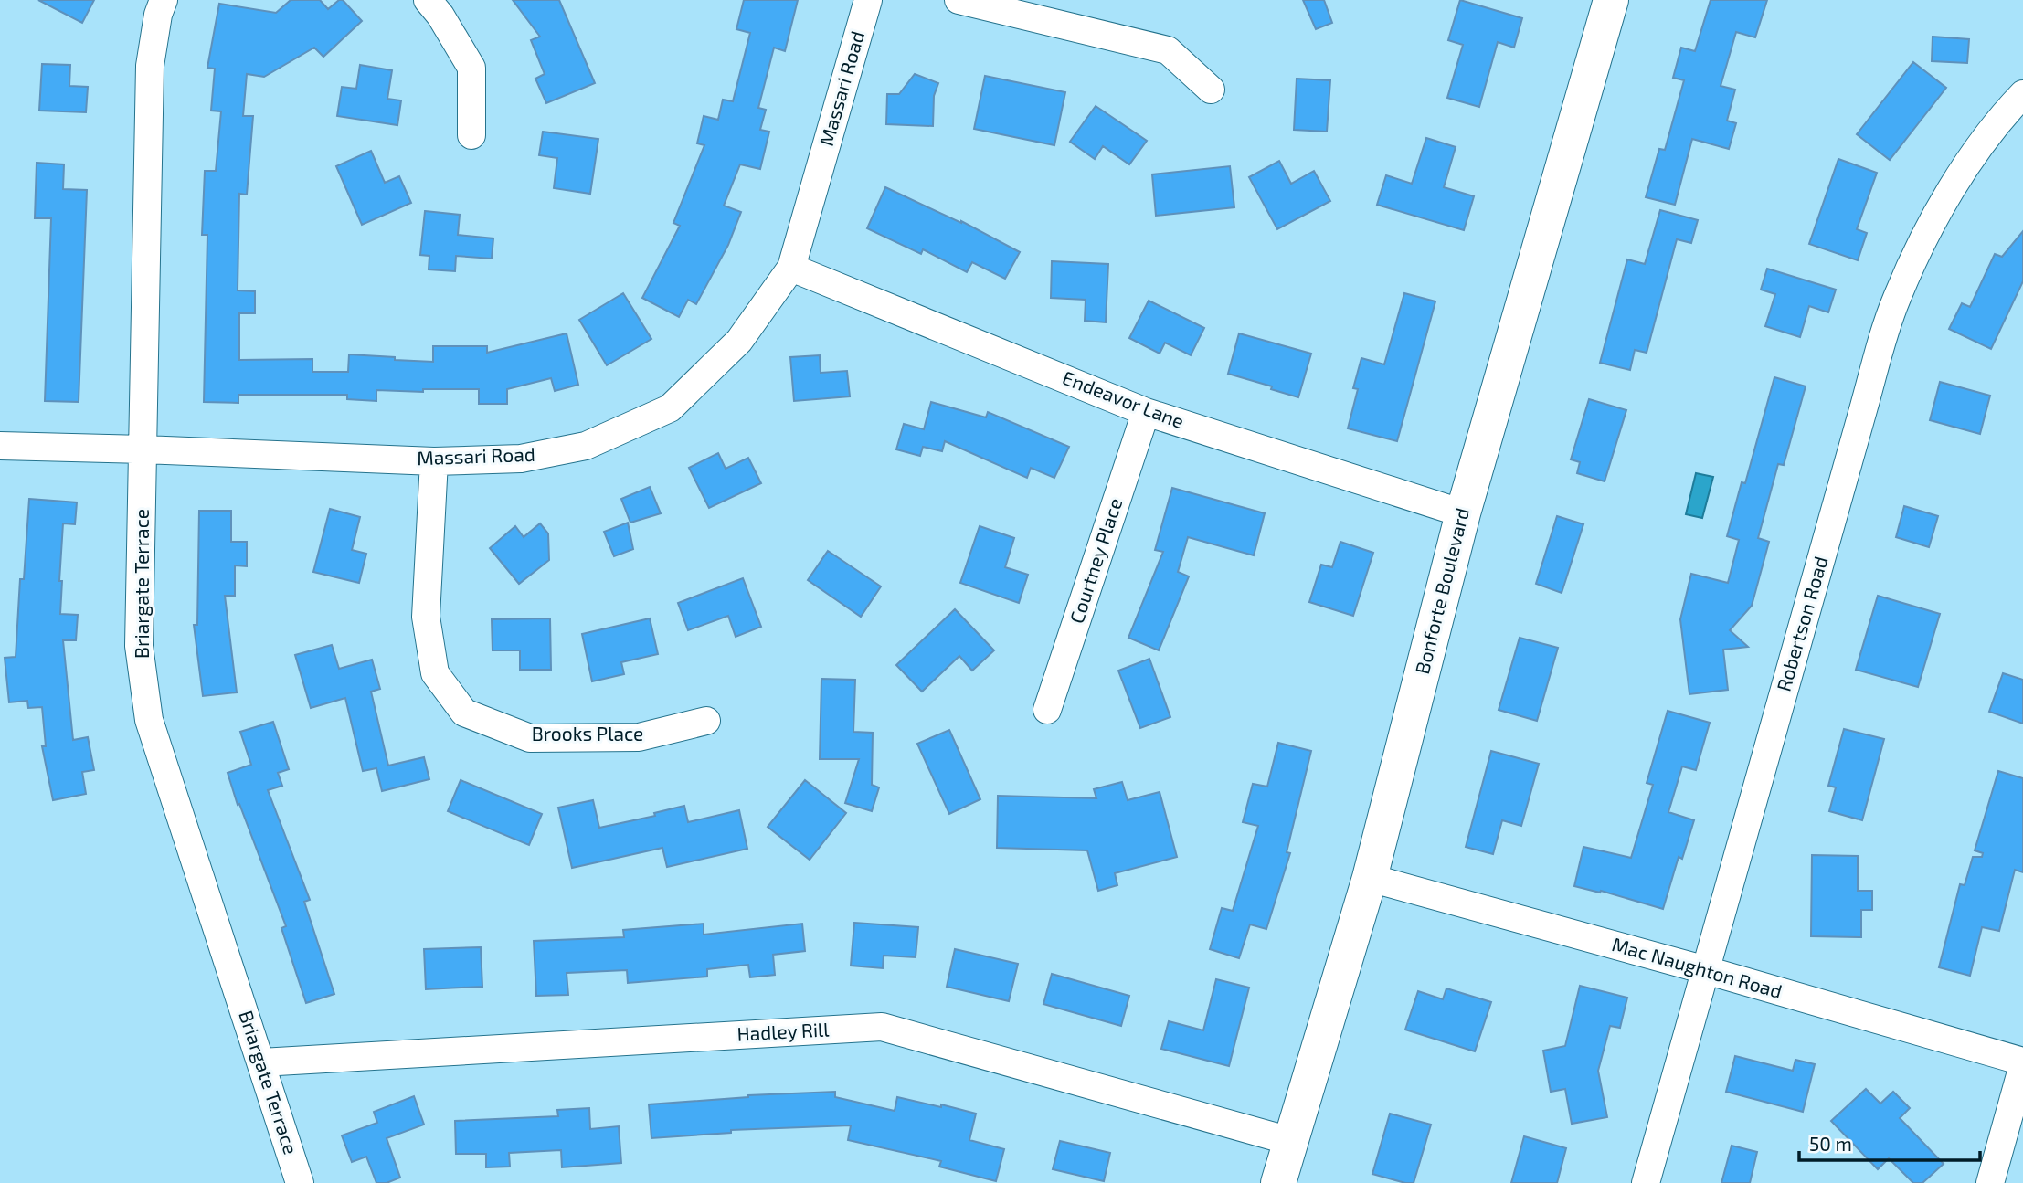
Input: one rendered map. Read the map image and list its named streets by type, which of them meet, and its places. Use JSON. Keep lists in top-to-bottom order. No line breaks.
{"streets":{"main road":["Bonforte Boulevard"],"street":["Massari Road","Endeavor Lane","Courtney Place","Briargate Terrace","Robertson Road","Brooks Place","Mac Naughton Road","Hadley Rill"]},"crossings":[["Massari Road","Endeavor Lane"],["Massari Road","Briargate Terrace"],["Massari Road","Brooks Place"],["Endeavor Lane","Courtney Place"],["Endeavor Lane","Bonforte Boulevard"],["Briargate Terrace","Hadley Rill"],["Bonforte Boulevard","Mac Naughton Road"],["Bonforte Boulevard","Hadley Rill"],["Robertson Road","Mac Naughton Road"]],"scale_bar":"50 m"}
